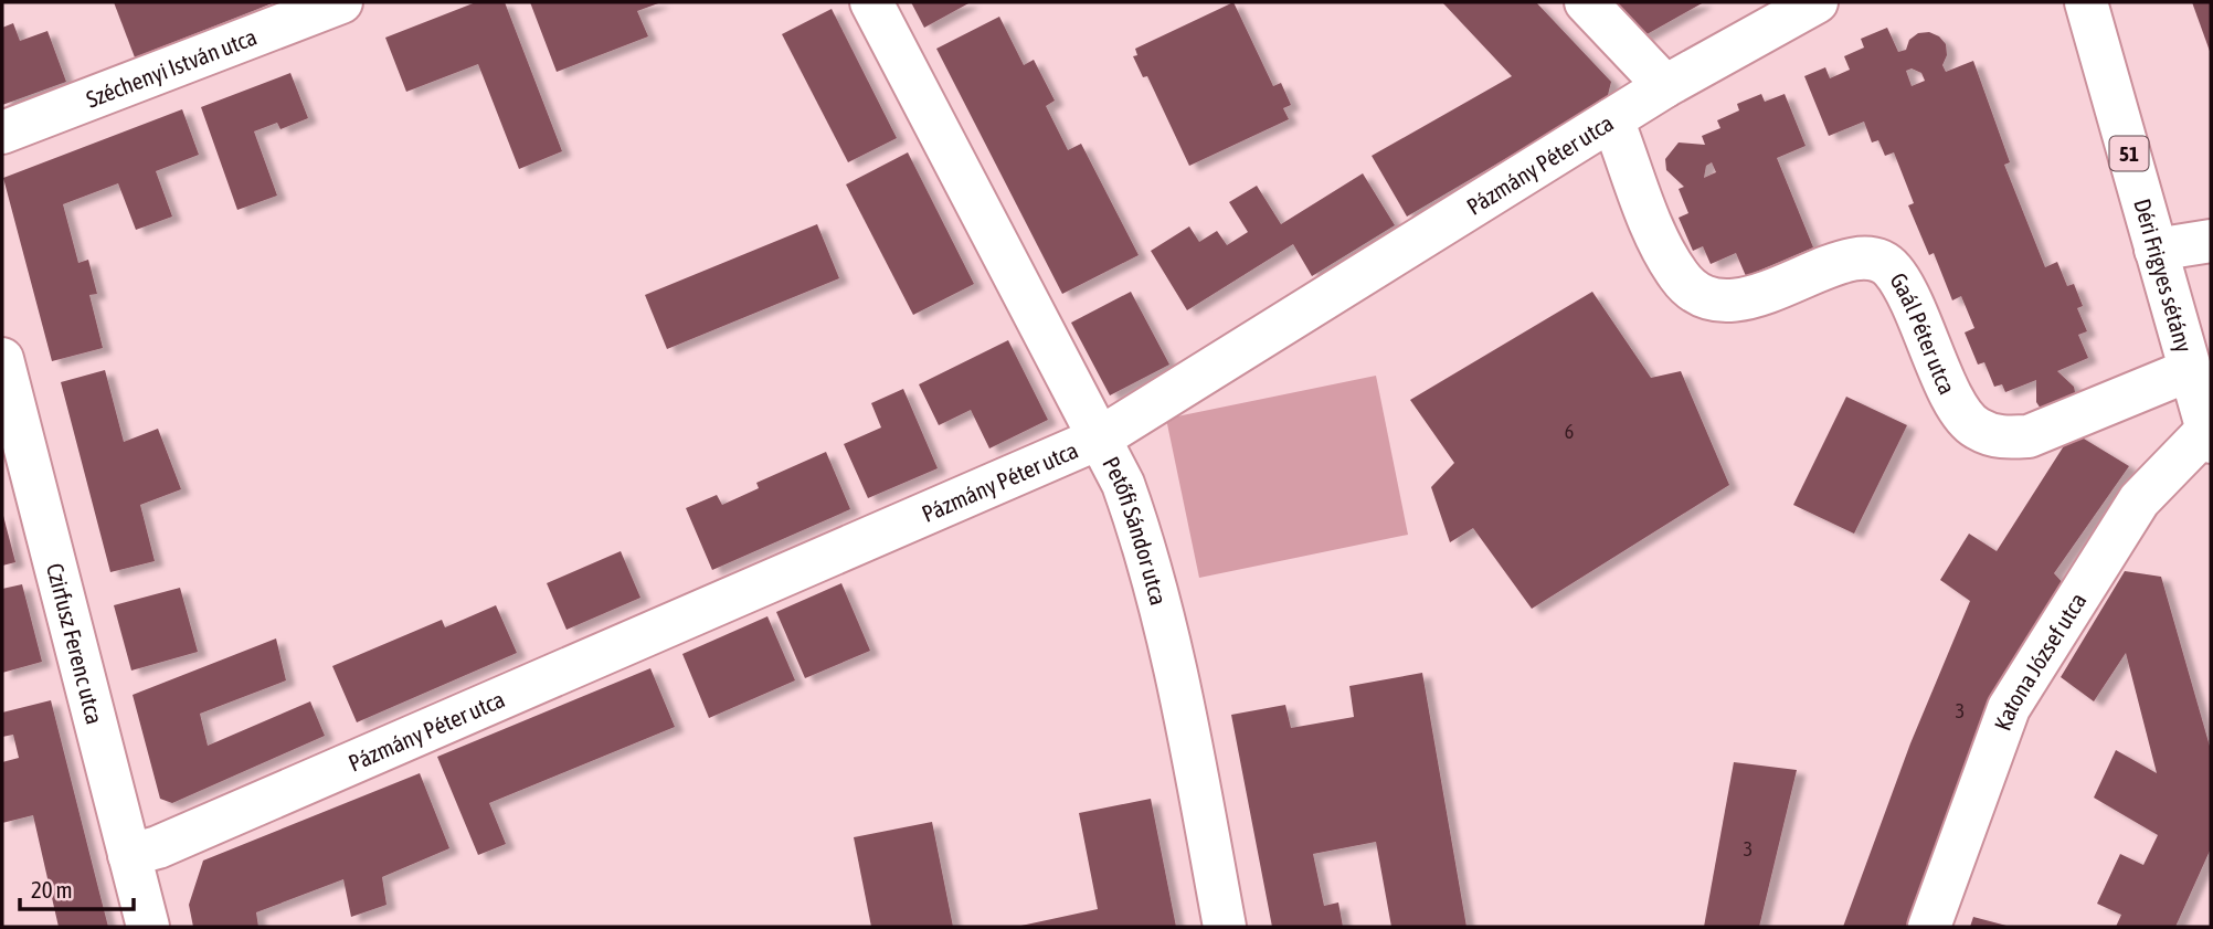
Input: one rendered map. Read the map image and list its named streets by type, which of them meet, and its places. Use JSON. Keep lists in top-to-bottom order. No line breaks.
{"streets":{"street":["Széchenyi István utca","51","Pázmány Péter utca","Déri Frigyes sétány","Gaál Péter utca","Petőfi Sándor utca","Czirfusz Ferenc utca","Katona József utca"]},"crossings":[["51","Déri Frigyes sétány"],["51","Gaál Péter utca"],["51","Katona József utca"],["Pázmány Péter utca","Gaál Péter utca"],["Pázmány Péter utca","Petőfi Sándor utca"],["Pázmány Péter utca","Czirfusz Ferenc utca"],["Déri Frigyes sétány","Gaál Péter utca"]],"house_numbers":["6","3","3"],"scale_bar":"20 m"}
